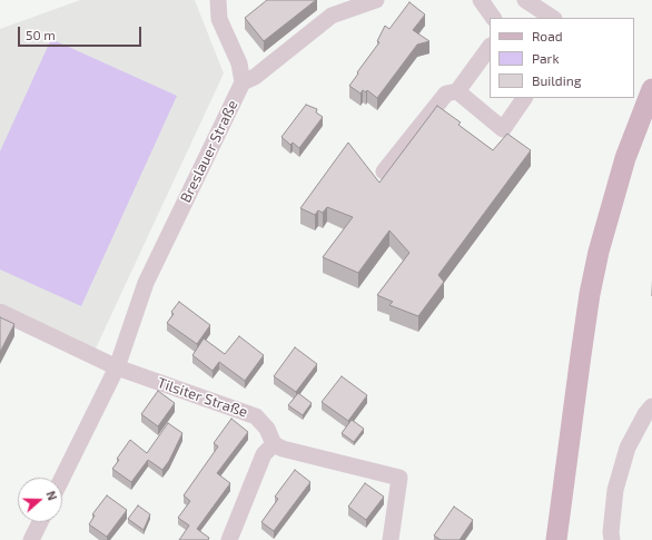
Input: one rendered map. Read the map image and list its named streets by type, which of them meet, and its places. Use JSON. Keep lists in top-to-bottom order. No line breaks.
{"streets":{"street":["Breslauer Straße","Tilsiter Straße"]},"crossings":[["Breslauer Straße","Tilsiter Straße"]],"legend":["Road","Park","Building"],"scale_bar":"50 m","north":"right"}
